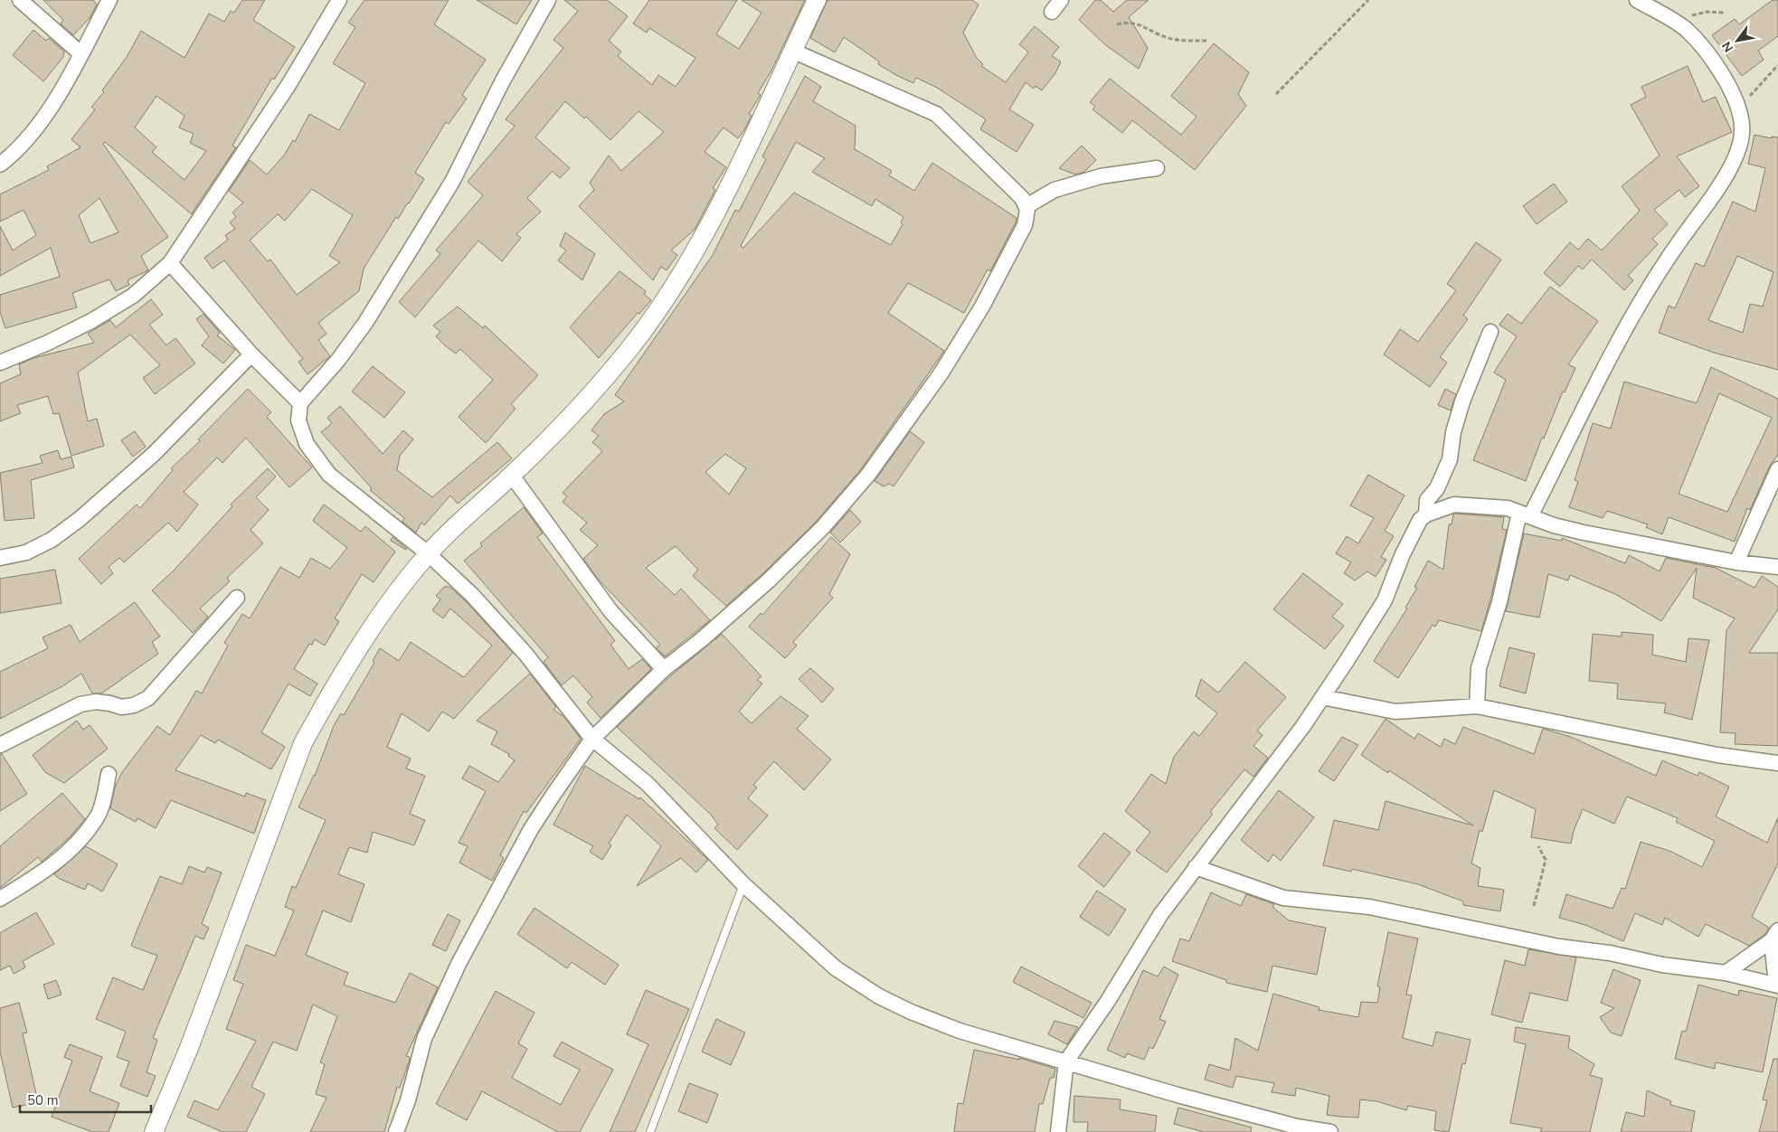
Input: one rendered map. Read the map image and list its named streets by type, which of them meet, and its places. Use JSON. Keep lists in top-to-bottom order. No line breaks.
{"scale_bar":"50 m","north":"bottom left"}
